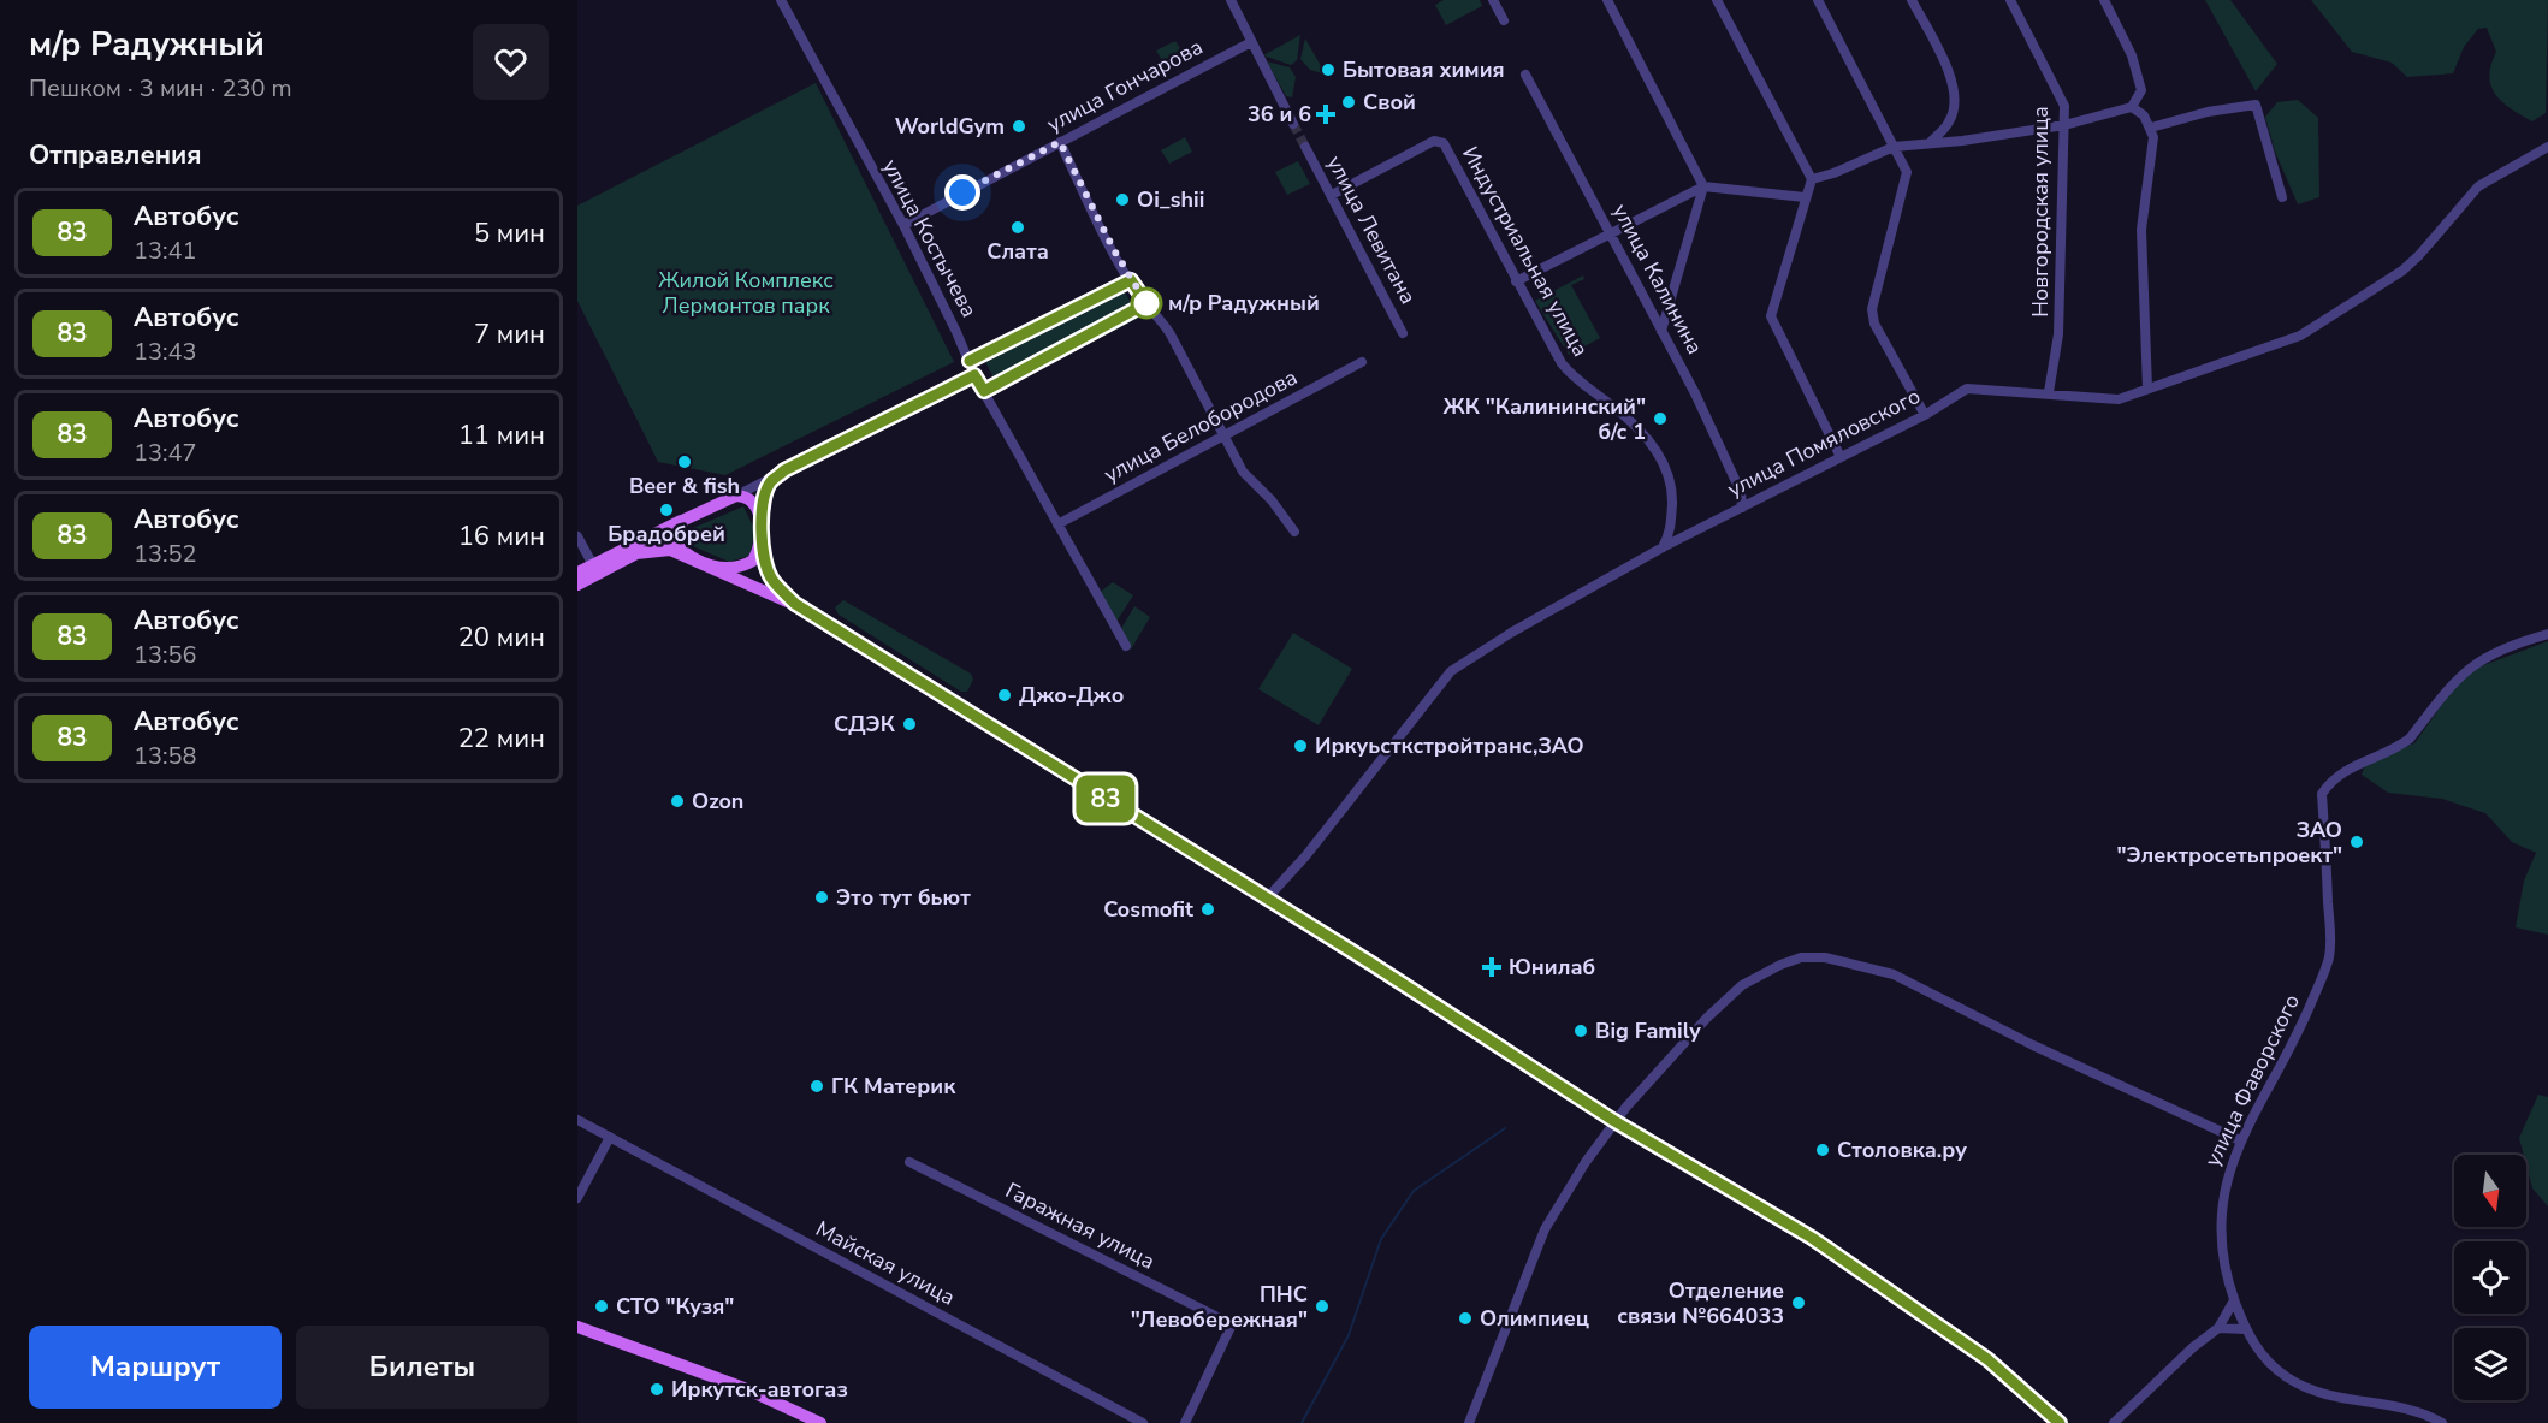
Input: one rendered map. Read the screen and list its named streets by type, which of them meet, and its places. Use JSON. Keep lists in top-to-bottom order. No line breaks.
{"streets":{"street":["улица Гончарова","Новгородская улица","улица Левитана","улица Костычева","Индустриальная улица","улица Калинина","улица Белобородова","улица Помяловского","улица Фаворского","Гаражная улица","Майская улица"]},"crossings":[["улица Гончарова","улица Костычева"],["Новгородская улица","улица Помяловского"],["улица Левитана","Индустриальная улица"],["улица Костычева","улица Белобородова"],["Индустриальная улица","улица Помяловского"],["улица Калинина","улица Помяловского"]],"parks":["Жилой Комплекс Лермонтов парк"],"places":{"other":["Бытовая химия","Свой","WorldGym","Oi_shii","Слата","м/р Радужный","ЖК \"Калининский\" б/с 1","Beer & fish","Брадобрей","Джо-Джо","СДЭК","Иркуьсткстройтранс,ЗАО","Ozon","ЗАО \"Электросетьпроект\"","Это тут бьют","Cosmofit","Big Family","ГК Материк","Столовка.ру","Отделение связи №664033","СТО \"Кузя\"","ПНС \"Левобережная\"","Олимпиец","Иркутск-автогаз"],"health":["36 и 6","Юнилаб"]},"lines":["bus line 83"],"north":"bottom","page":{"heading":[["м/р Радужный","Пешком · 3 мин · 230 m"],"Отправления"],"on_map":"83","list":[{"mark":"83","name":"Автобус","note":"13:41","value":"5 мин"},{"mark":"83","name":"Автобус","note":"13:43","value":"7 мин"},{"mark":"83","name":"Автобус","note":"13:47","value":"11 мин"},{"mark":"83","name":"Автобус","note":"13:52","value":"16 мин"},{"mark":"83","name":"Автобус","note":"13:56","value":"20 мин"},{"mark":"83","name":"Автобус","note":"13:58","value":"22 мин"}],"buttons":["Маршрут","Билеты"]}}
